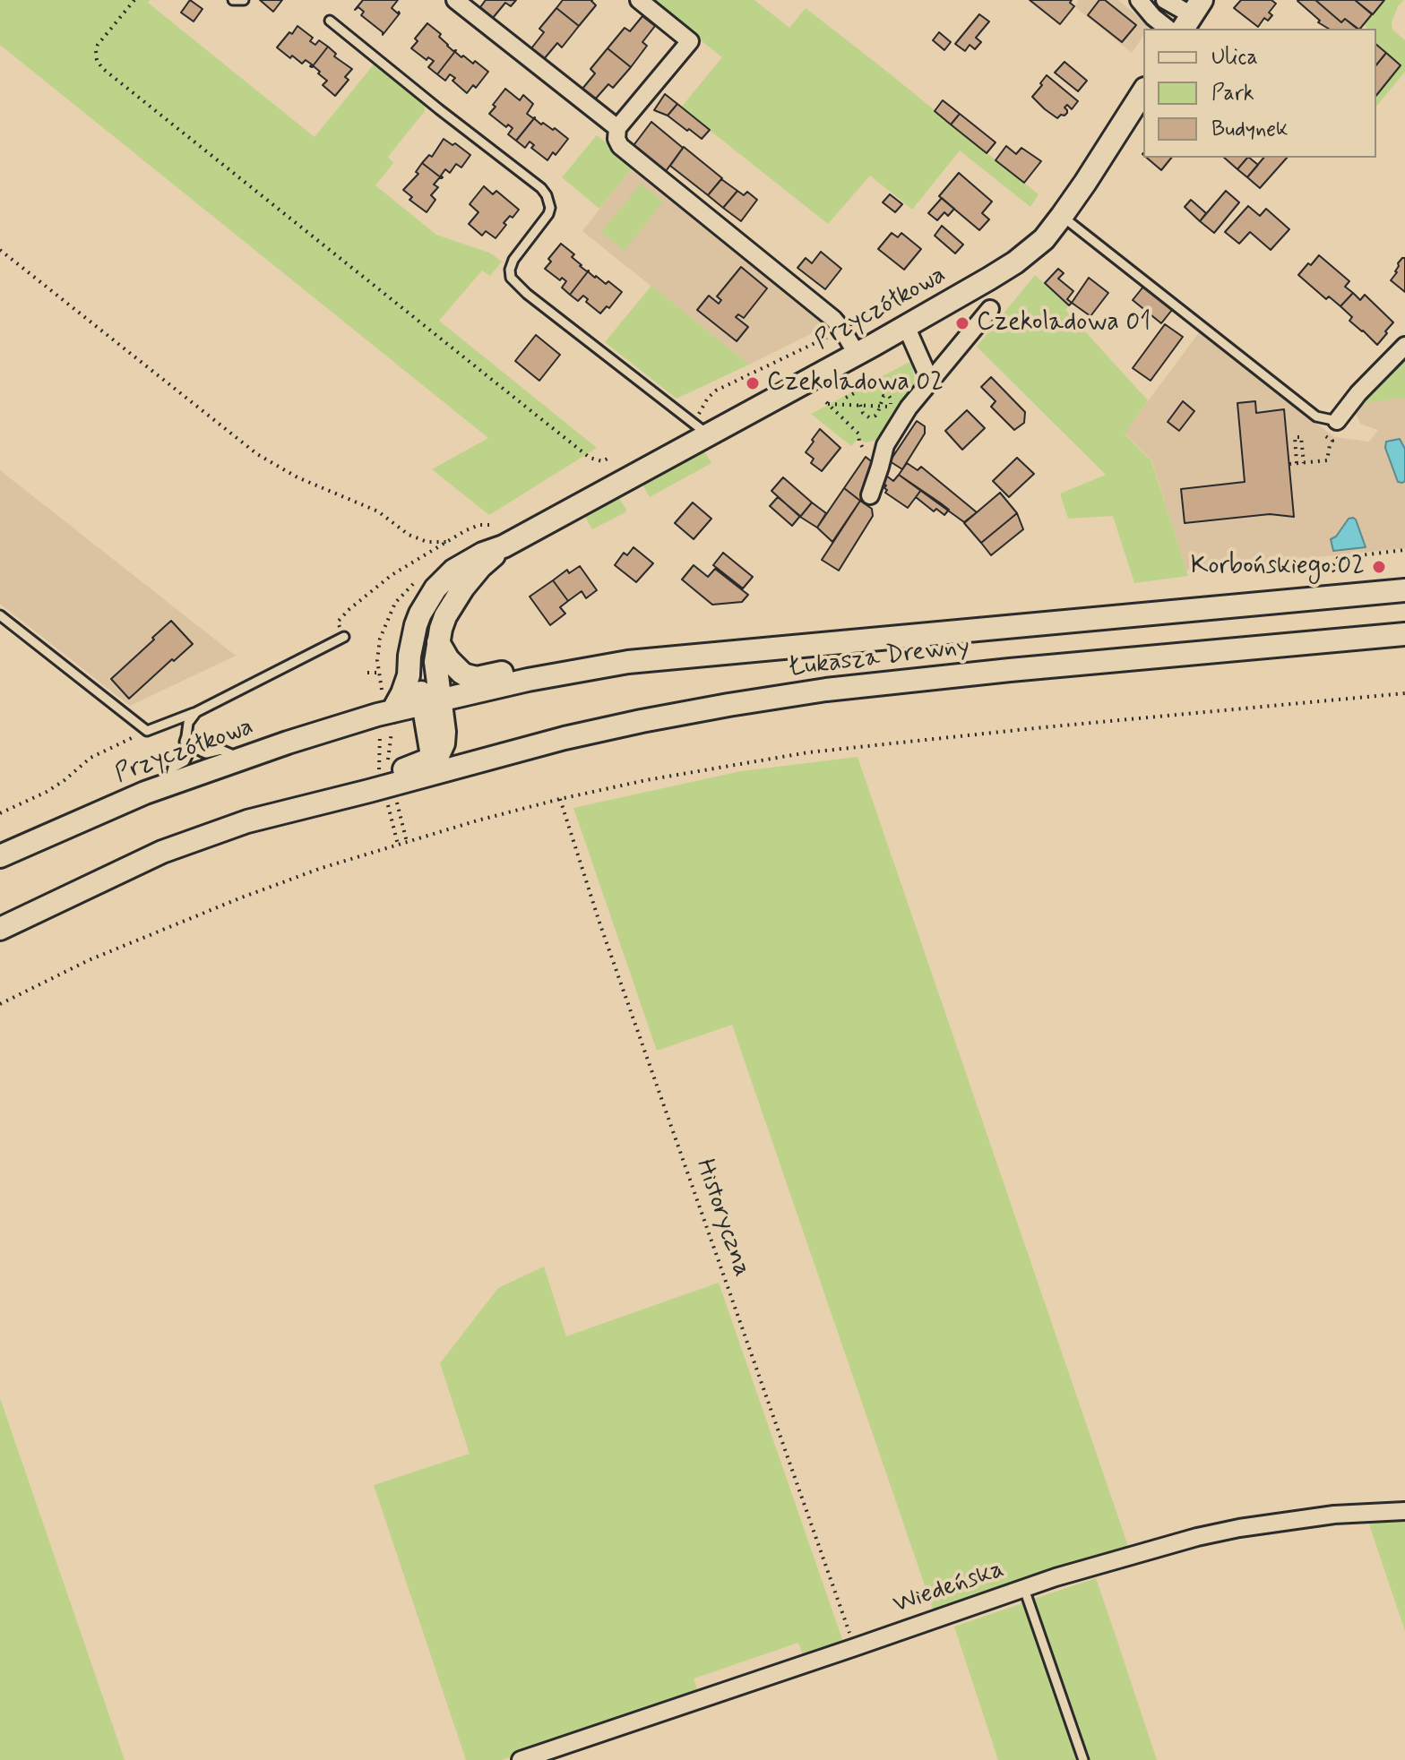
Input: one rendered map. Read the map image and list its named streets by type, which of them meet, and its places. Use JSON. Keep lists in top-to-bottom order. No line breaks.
{"streets":{"main road":["Przyczółkowa","Łukasza Drewny"],"street":["Wiedeńska"],"path":["Historyczna"]},"crossings":[["Przyczółkowa","Łukasza Drewny"],["Historyczna","Wiedeńska"]],"places":["Czekoladowa 01","Czekoladowa 02","Korbońskiego 02"],"legend":["Ulica","Park","Budynek"]}
